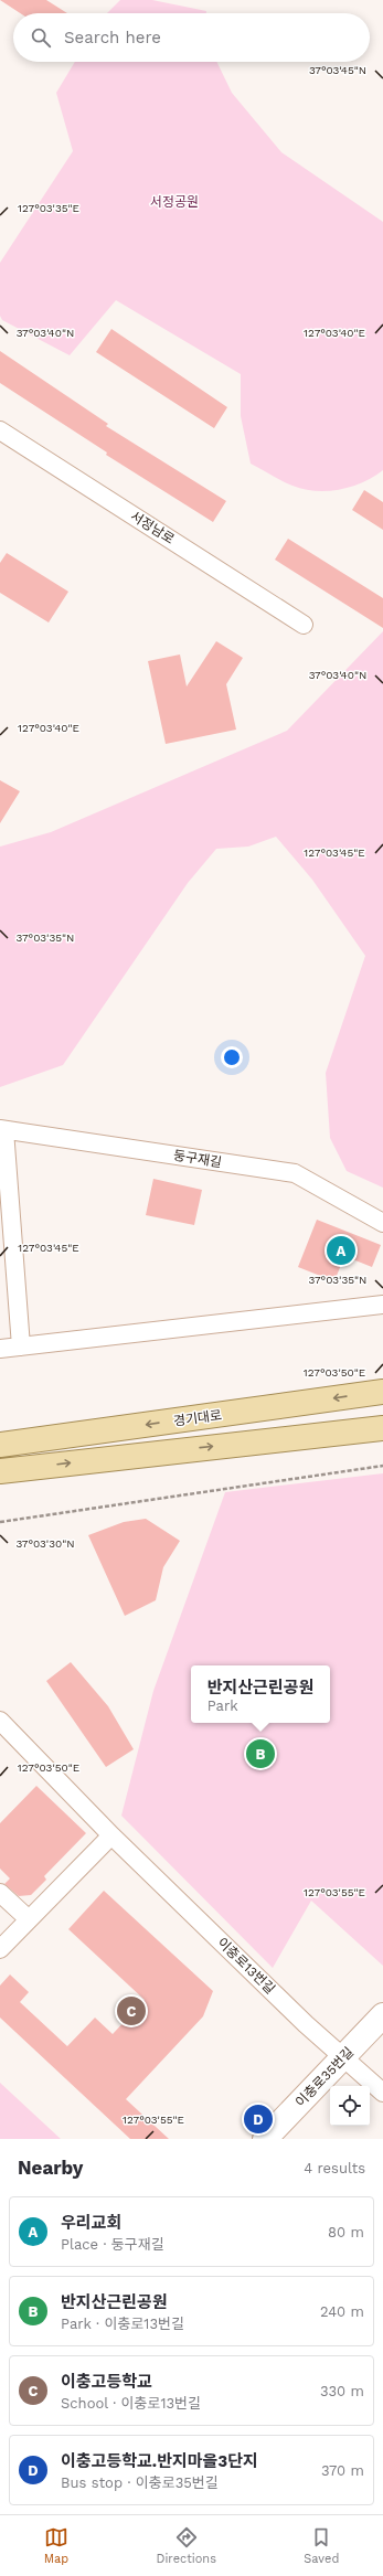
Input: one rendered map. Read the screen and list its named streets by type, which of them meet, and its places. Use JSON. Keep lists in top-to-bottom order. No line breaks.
{"streets":{"main road":["경기대로"],"street":["서정남로","둥구재길","이충로13번길","이충로35번길"]},"crossings":[["이충로13번길","이충로35번길"]],"parks":["서정공원"],"page":{"search":"Search here","pins":["A","B","C","D"],"popup":["반지산근린공원","Park"],"heading":["Nearby","4 results"],"list":[{"mark":"A","name":"우리교회","note":"Place · 둥구재길","value":"80 m"},{"mark":"B","name":"반지산근린공원","note":"Park · 이충로13번길","value":"240 m"},{"mark":"C","name":"이충고등학교","note":"School · 이충로13번길","value":"330 m"},{"mark":"D","name":"이충고등학교.반지마을3단지","note":"Bus stop · 이충로35번길","value":"370 m"}],"nav":["Map","Directions","Saved"]},"coordinates":["37°03'45\"N","127°03'35\"E","127°03'40\"E","37°03'40\"N","127°03'45\"E","37°03'35\"N","127°03'50\"E","37°03'30\"N","127°03'55\"E"]}
